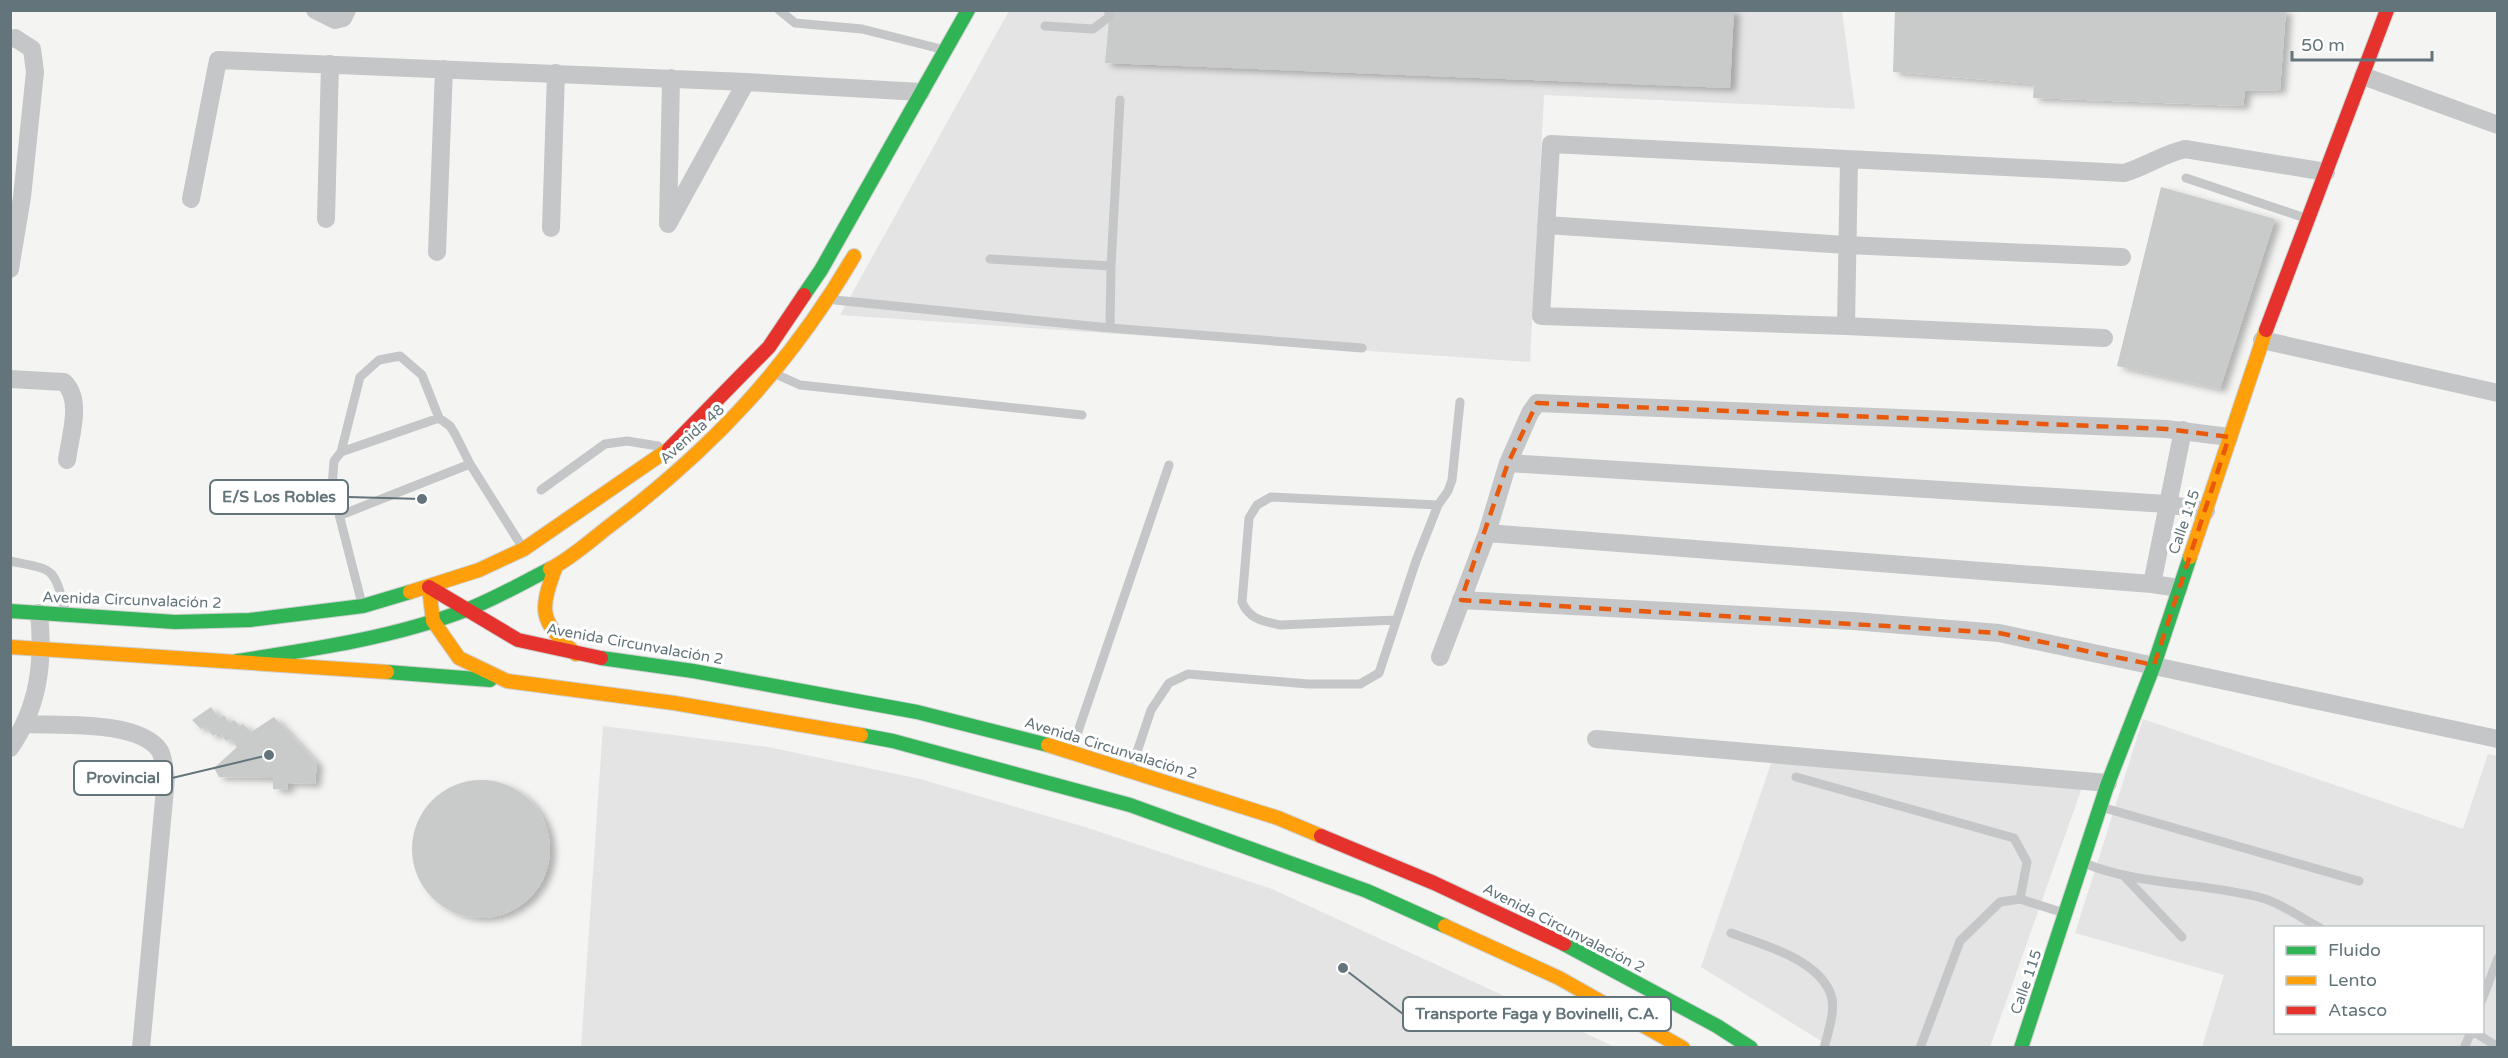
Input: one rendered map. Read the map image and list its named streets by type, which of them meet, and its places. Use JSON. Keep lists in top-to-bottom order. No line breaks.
{"streets":{"main road":["Avenida 48","Calle 115","Avenida Circunvalación 2"]},"crossings":[["Avenida 48","Avenida Circunvalación 2"]],"places":["E/S Los Robles","Provincial","Transporte Faga y Bovinelli, C.A."],"legend":["Fluido","Lento","Atasco"],"scale_bar":"50 m"}
